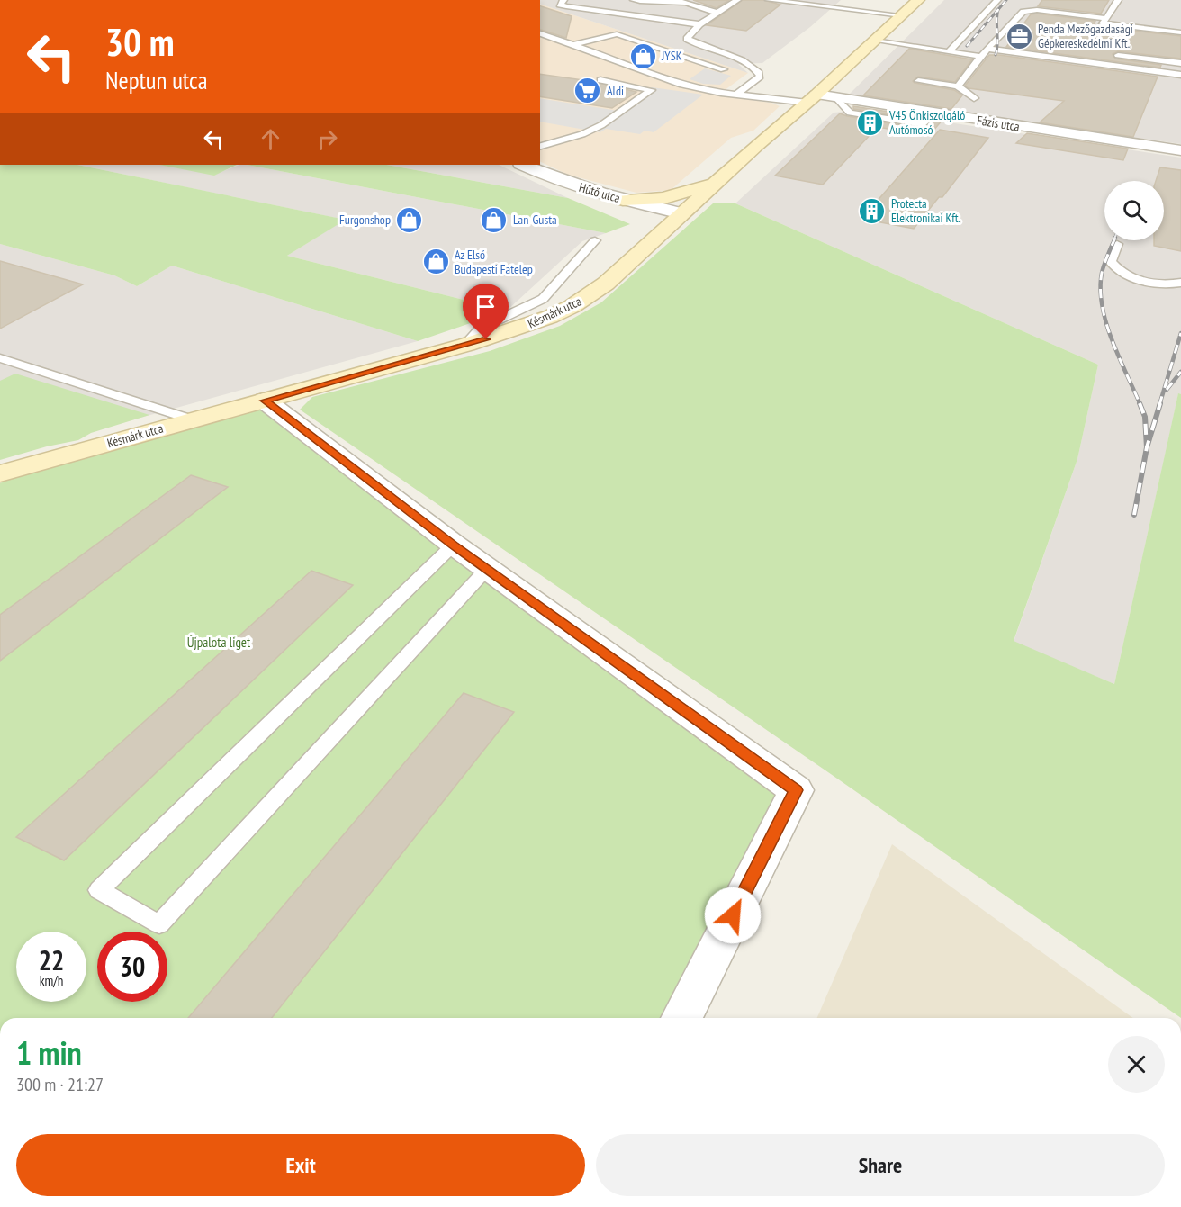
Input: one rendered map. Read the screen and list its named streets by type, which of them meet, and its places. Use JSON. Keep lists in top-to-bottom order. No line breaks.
{"streets":{"street":["Fázis utca","Hűtő utca","Késmárk utca"]},"crossings":[["Fázis utca","Késmárk utca"],["Hűtő utca","Késmárk utca"]],"parks":["Újpalota liget"],"places":{"office":["Penda Mezőgazdasági Gépkereskedelmi Kft."],"shop":["JYSK","Furgonshop","Lan-Gusta","Az Első Budapesti Fatelep"],"supermarket":["Aldi"],"building":["V45 Önkiszolgáló Autómosó","Protecta Elektronikai Kft."]},"page":{"turn":["30 m","Neptun utca"],"speed":"22 km/h","limit":"30","heading":["1 min","300 m · 21:27"],"buttons":["Exit","Share"]}}
